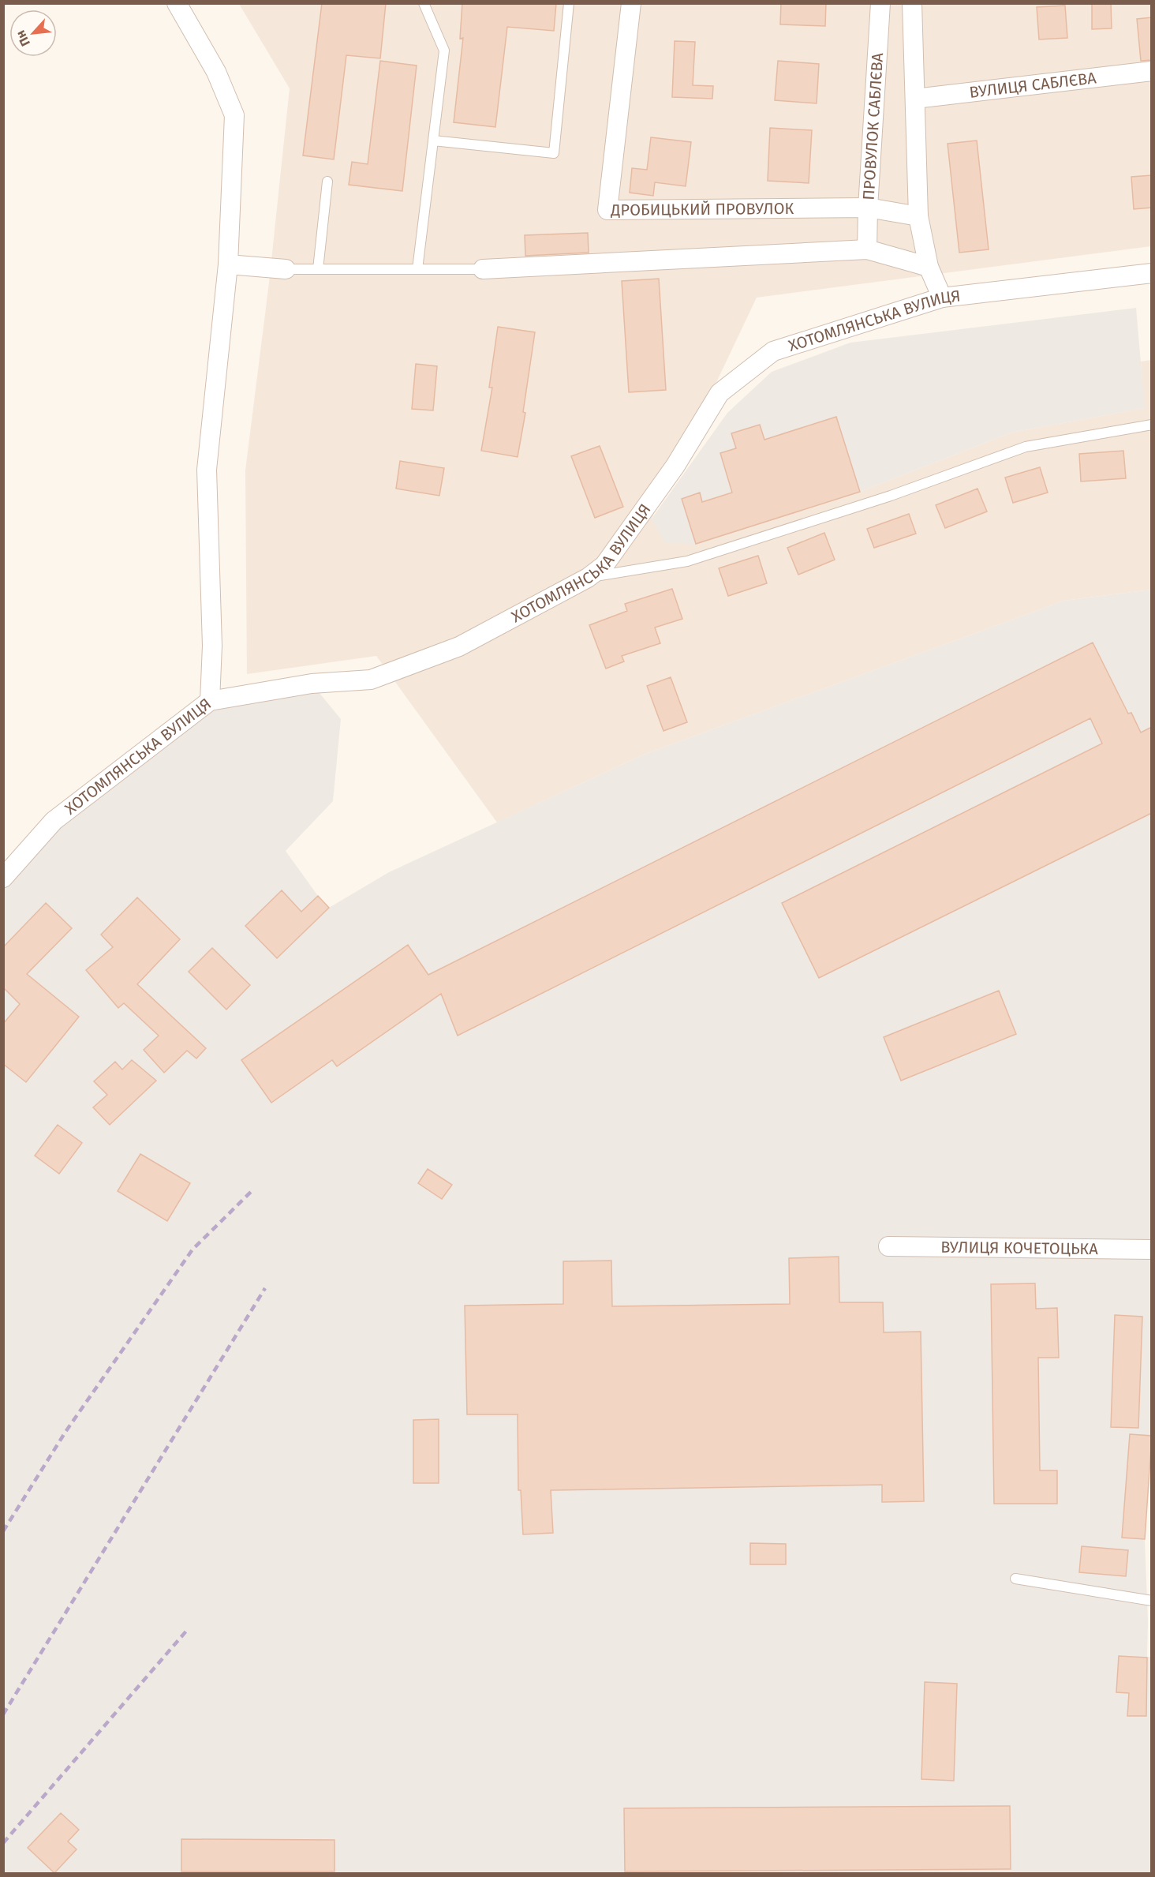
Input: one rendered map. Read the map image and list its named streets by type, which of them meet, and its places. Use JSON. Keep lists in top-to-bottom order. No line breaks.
{"streets":{"street":["ВУЛИЦЯ САБЛЄВА","ПРОВУЛОК САБЛЄВА","ДРОБИЦЬКИЙ ПРОВУЛОК","ХОТОМЛЯНСЬКА ВУЛИЦЯ","ВУЛИЦЯ КОЧЕТОЦЬКА"]},"crossings":[["ПРОВУЛОК САБЛЄВА","ДРОБИЦЬКИЙ ПРОВУЛОК"]],"north":"bottom left"}
